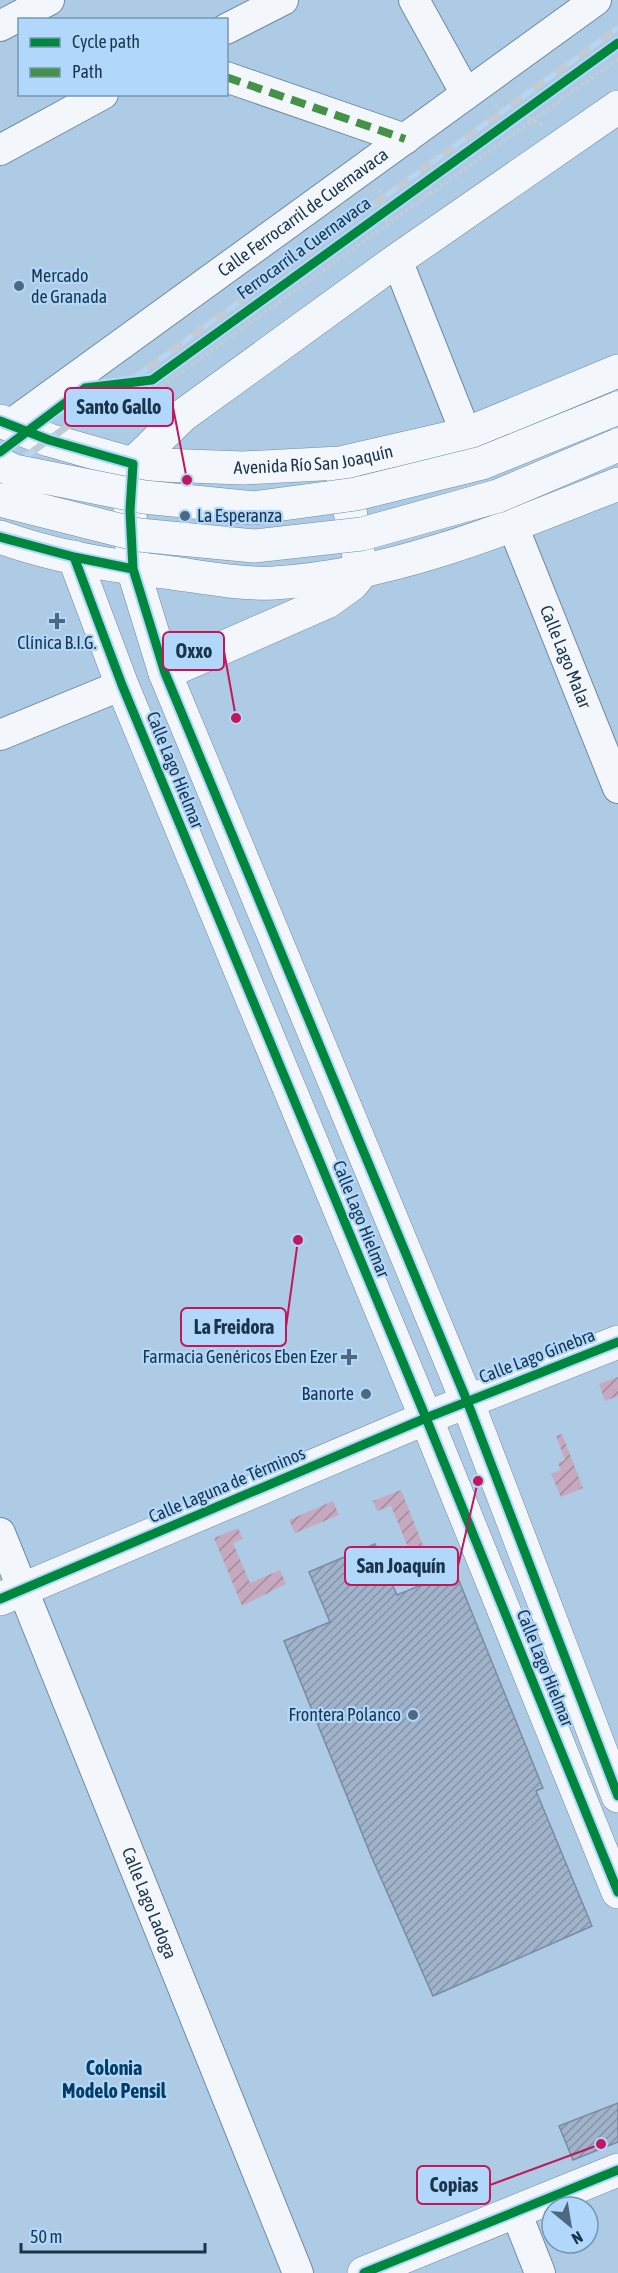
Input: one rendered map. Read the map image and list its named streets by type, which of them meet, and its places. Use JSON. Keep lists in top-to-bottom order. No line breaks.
{"streets":{"main road":["Avenida Río San Joaquín","Calle Lago Hielmar","Calle Lago Ginebra","Calle Laguna de Términos"],"street":["Calle Ferrocarril de Cuernavaca","Calle Lago Malar","Calle Lago Ladoga"],"cycle path":["Ferrocarril a Cuernavaca"]},"crossings":[["Calle Ferrocarril de Cuernavaca","Avenida Río San Joaquín"],["Avenida Río San Joaquín","Calle Lago Hielmar"],["Calle Lago Hielmar","Calle Lago Ginebra"],["Calle Lago Hielmar","Calle Laguna de Términos"],["Calle Lago Ginebra","Calle Laguna de Términos"],["Calle Laguna de Términos","Calle Lago Ladoga"]],"districts":["Colonia Modelo Pensil"],"places":{"other":["Mercado de Granada","Santo Gallo","La Esperanza","Oxxo","La Freidora","Banorte","San Joaquín","Frontera Polanco","Copias"],"health":["Clínica B.I.G.","Farmacia Genéricos Eben Ezer"]},"legend":["Cycle path","Path"],"scale_bar":"50 m","north":"bottom right"}
